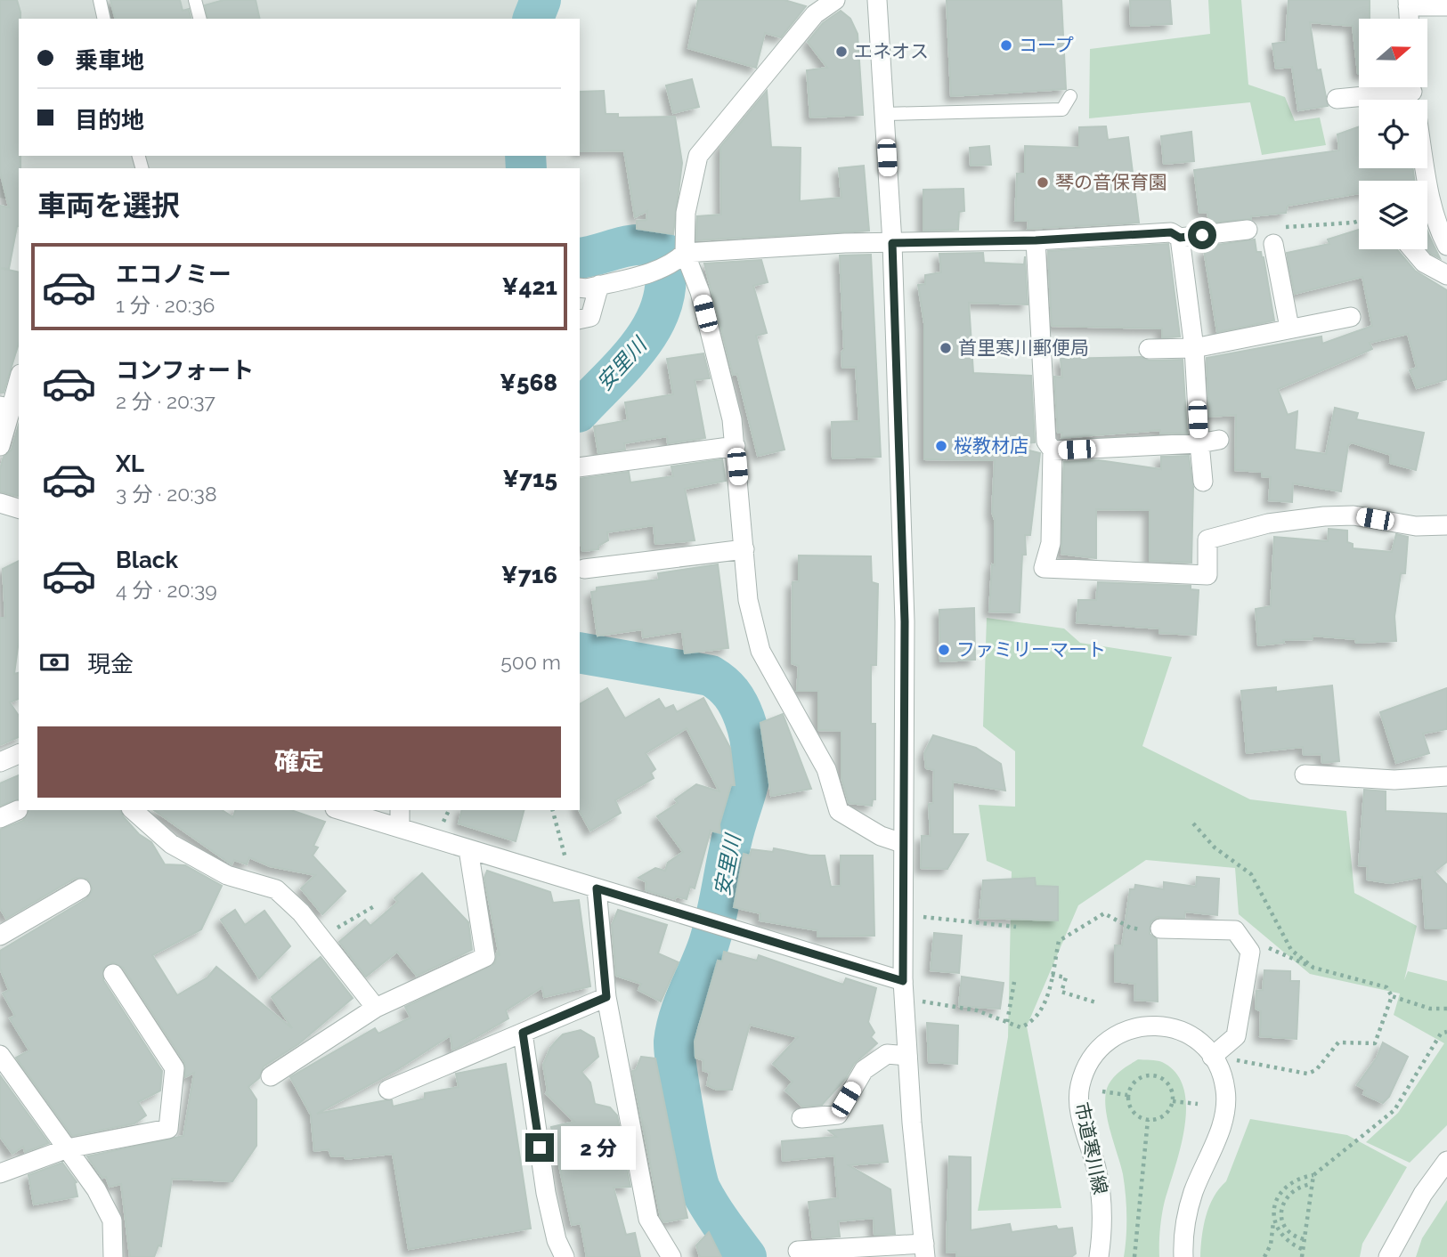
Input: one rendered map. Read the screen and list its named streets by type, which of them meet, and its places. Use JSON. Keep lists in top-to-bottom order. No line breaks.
{"streets":{"street":["市道寒川線"]},"water":["安里川"],"places":["コープ","エネオス","琴の音保育園","首里寒川郵便局","桜教材店","ファミリーマート"],"north":"right","page":{"banner":["乗車地","目的地"],"heading":"車両を選択","list":[{"name":"エコノミー","note":"1 分 · 20:36","value":"¥421"},{"name":"コンフォート","note":"2 分 · 20:37","value":"¥568"},{"name":"XL","note":"3 分 · 20:38","value":"¥715"},{"name":"Black","note":"4 分 · 20:39","value":"¥716"}],"pay":["現金","500 m"],"buttons":"確定","bubble":"2 分"}}
